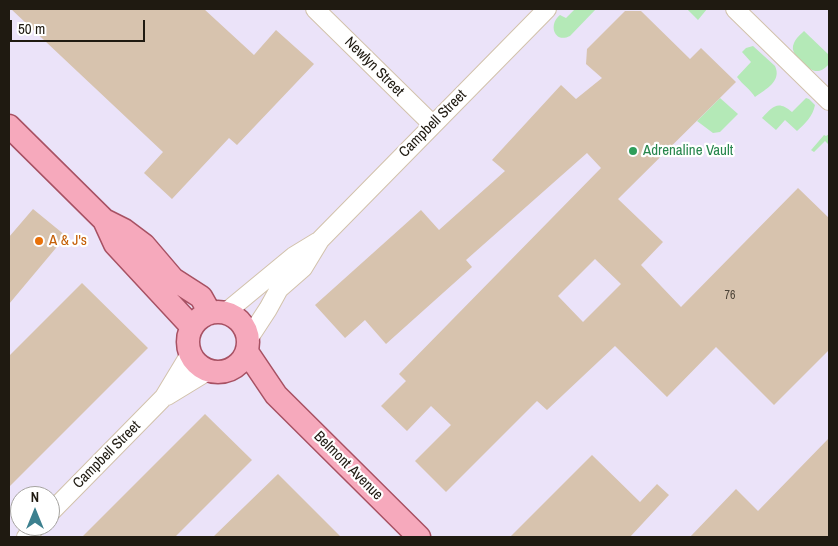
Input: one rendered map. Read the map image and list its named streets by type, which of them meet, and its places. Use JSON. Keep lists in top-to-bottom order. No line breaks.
{"streets":{"main road":["Belmont Avenue"],"street":["Newlyn Street","Campbell Street"]},"crossings":[["Newlyn Street","Campbell Street"],["Campbell Street","Belmont Avenue"]],"places":["Adrenaline Vault","A & J's"],"house_numbers":["76"],"scale_bar":"50 m","north":"top"}
